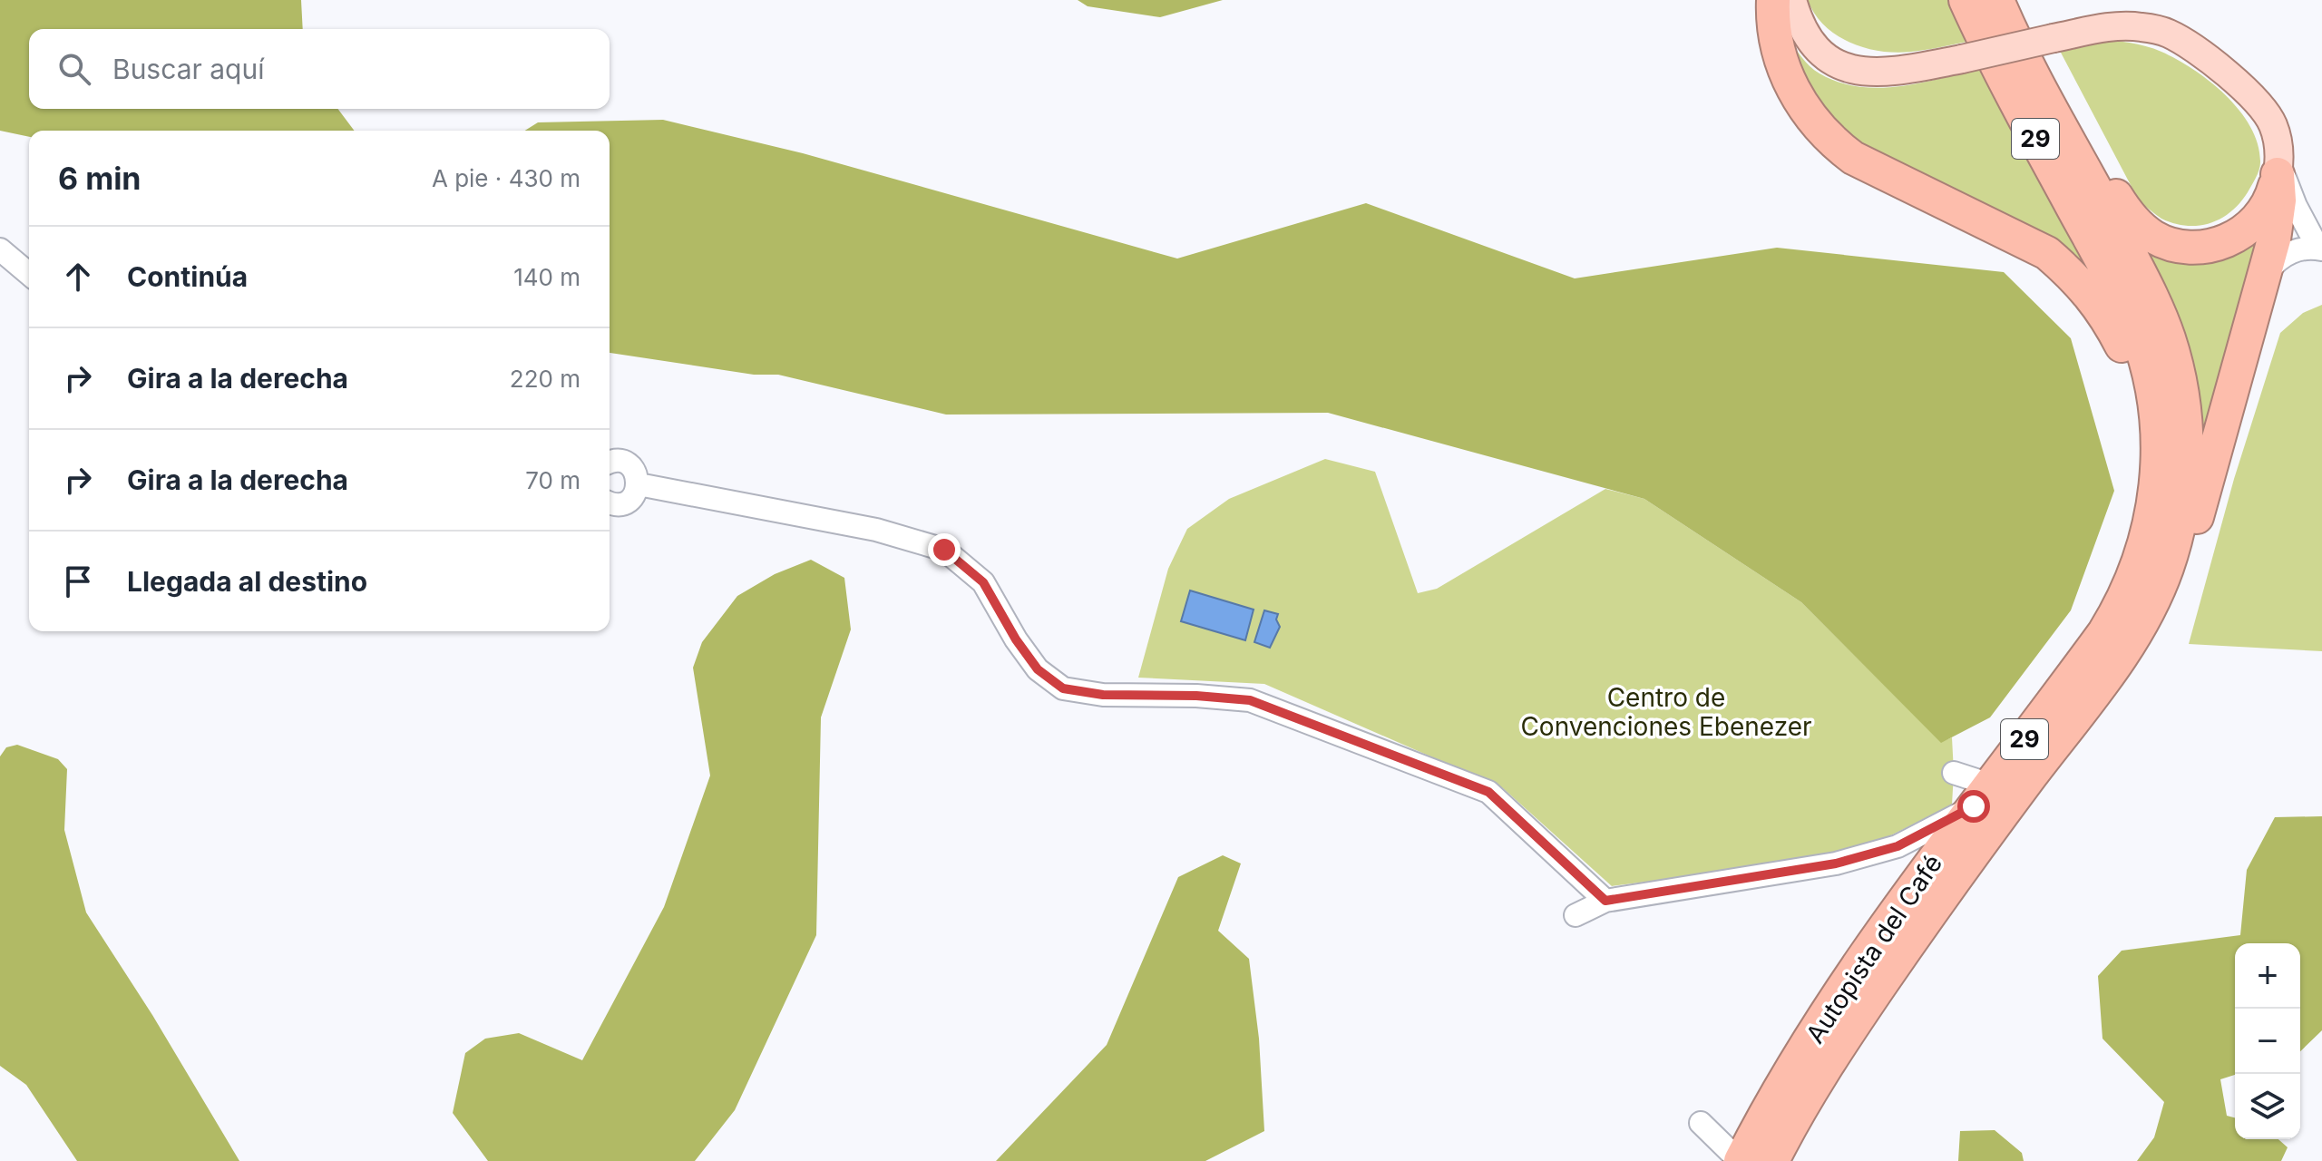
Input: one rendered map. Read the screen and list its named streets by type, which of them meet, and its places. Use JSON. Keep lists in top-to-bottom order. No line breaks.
{"streets":{"highway":["29","Autopista del Café"]},"parks":["Centro de Convenciones Ebenezer"],"page":{"search":"Buscar aquí","heading":["6 min","A pie · 430 m"],"list":[["Continúa","140 m"],["Gira a la derecha","220 m"],["Gira a la derecha","70 m"],"Llegada al destino"],"map_buttons":["+","−"]}}
